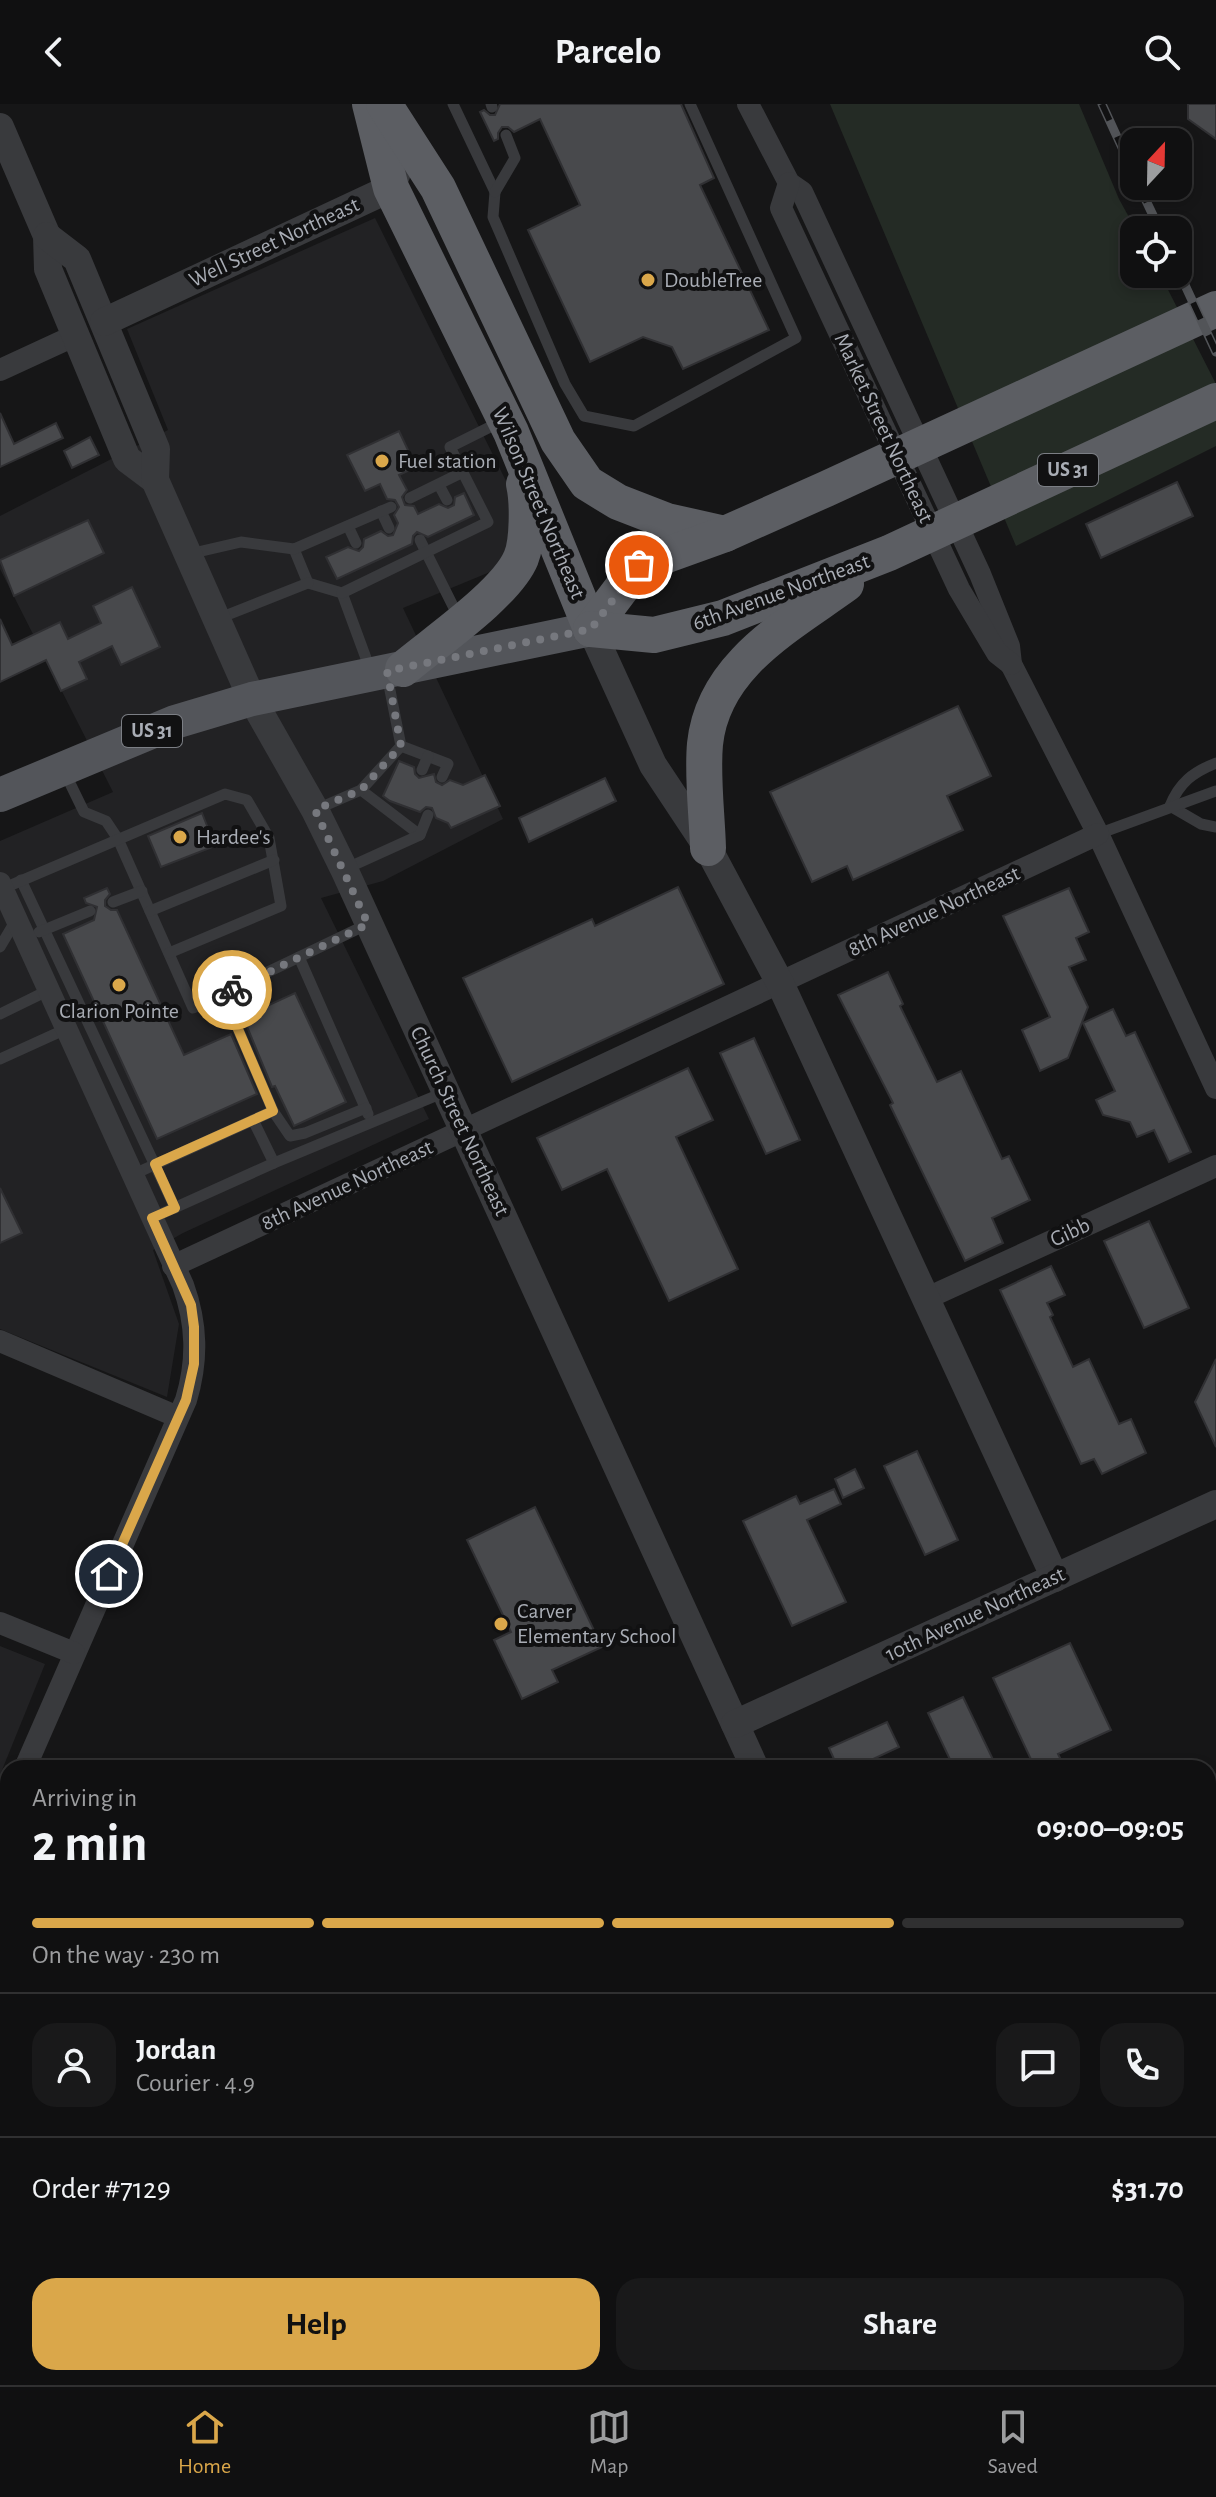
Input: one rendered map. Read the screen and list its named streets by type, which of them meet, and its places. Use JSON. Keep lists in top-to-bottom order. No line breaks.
{"streets":{"highway":["US 31","Wilson Street Northeast","6th Avenue Northeast"],"street":["Well Street Northeast","Market Street Northeast","8th Avenue Northeast","Church Street Northeast","Gibb","10th Avenue Northeast"]},"crossings":[["Well Street Northeast","Wilson Street Northeast"],["Well Street Northeast","Church Street Northeast"],["Market Street Northeast","8th Avenue Northeast"],["US 31","6th Avenue Northeast"],["Wilson Street Northeast","6th Avenue Northeast"],["Wilson Street Northeast","8th Avenue Northeast"],["Wilson Street Northeast","Gibb"],["Wilson Street Northeast","10th Avenue Northeast"],["6th Avenue Northeast","Church Street Northeast"],["8th Avenue Northeast","Church Street Northeast"],["Church Street Northeast","10th Avenue Northeast"]],"places":["DoubleTree","Fuel station","Hardee's","Clarion Pointe","Carver Elementary School"],"north":"top","page":{"header":"Parcelo","heading":["2 min","Arriving in","09:00–09:05"],"panel":["Jordan","Courier · 4.9","Order #7129","$31.70"],"bar":"On the way · 230 m","buttons":["Help","Share"],"tabs":["Home","Map","Saved"]}}
